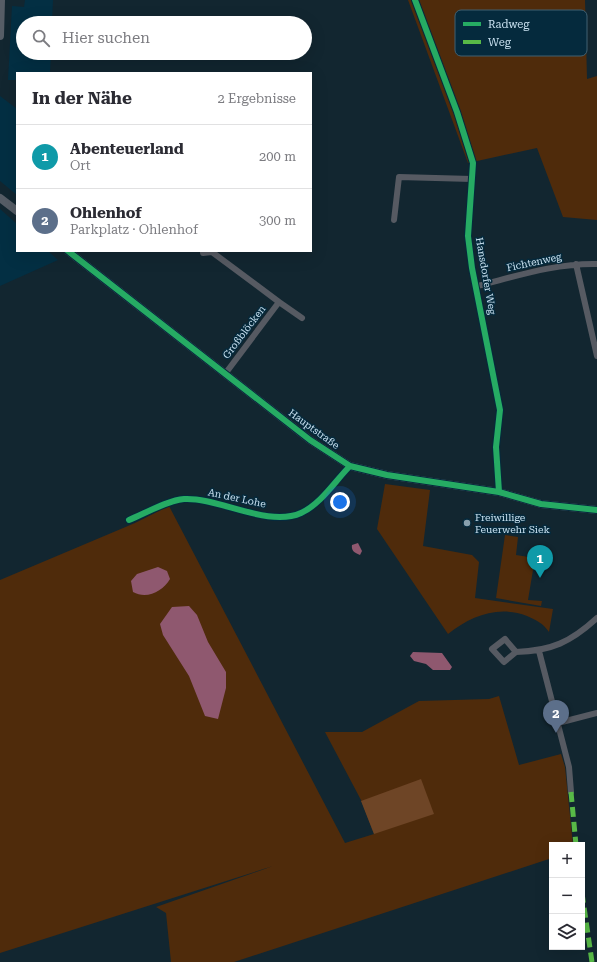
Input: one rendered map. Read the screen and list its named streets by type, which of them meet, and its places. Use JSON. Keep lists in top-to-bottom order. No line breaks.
{"streets":{"street":["Fichtenweg","Hansdorfer Weg","Großblöcken","Hauptstraße","An der Lohe"]},"crossings":[["Fichtenweg","Hansdorfer Weg"],["Hansdorfer Weg","Hauptstraße"],["Großblöcken","Hauptstraße"],["Hauptstraße","An der Lohe"]],"places":["Freiwillige Feuerwehr Siek"],"legend":["Radweg","Weg"],"page":{"search":"Hier suchen","heading":["In der Nähe","2 Ergebnisse"],"list":[{"mark":"1","name":"Abenteuerland","note":"Ort","value":"200 m"},{"mark":"2","name":"Ohlenhof","note":"Parkplatz · Ohlenhof","value":"300 m"}],"pins":["1","2"],"map_buttons":["+","−"]}}
